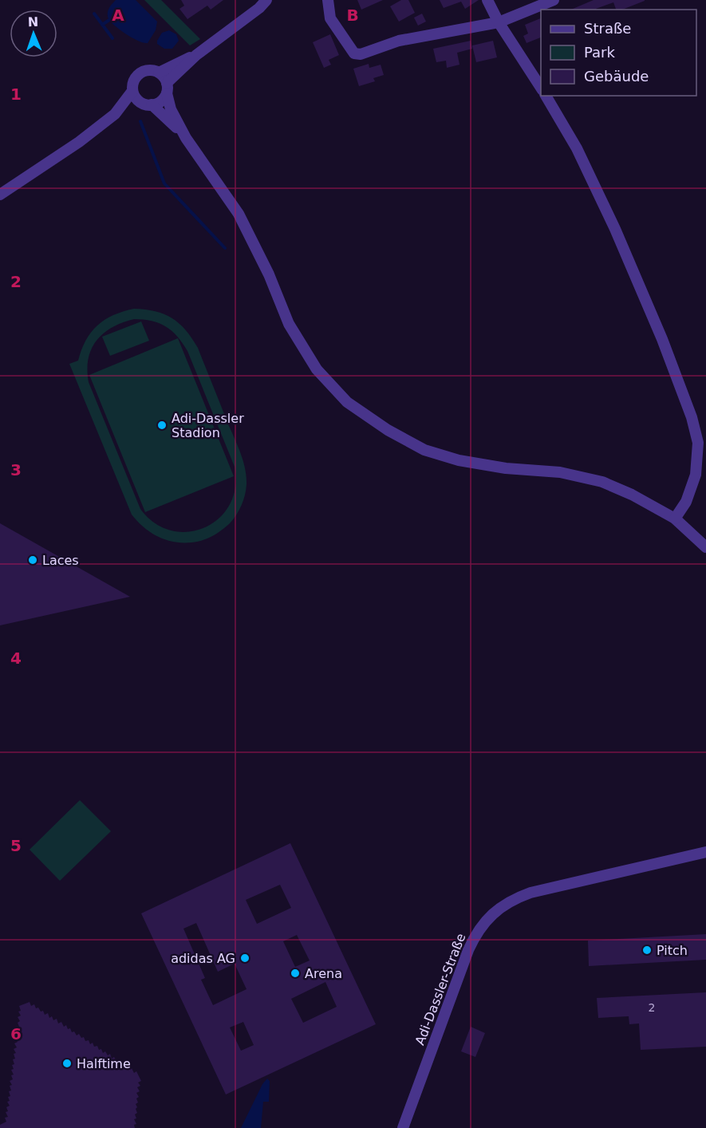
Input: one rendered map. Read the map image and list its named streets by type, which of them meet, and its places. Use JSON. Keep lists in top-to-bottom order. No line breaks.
{"streets":{"street":["Adi-Dassler-Straße"]},"places":["Adi-Dassler Stadion","Laces","Pitch","adidas AG","Arena","Halftime"],"house_numbers":["2"],"legend":["Straße","Park","Gebäude"],"north":"top","grid":{"columns":["A","B"],"rows":["1","2","3","4","5","6"]}}
